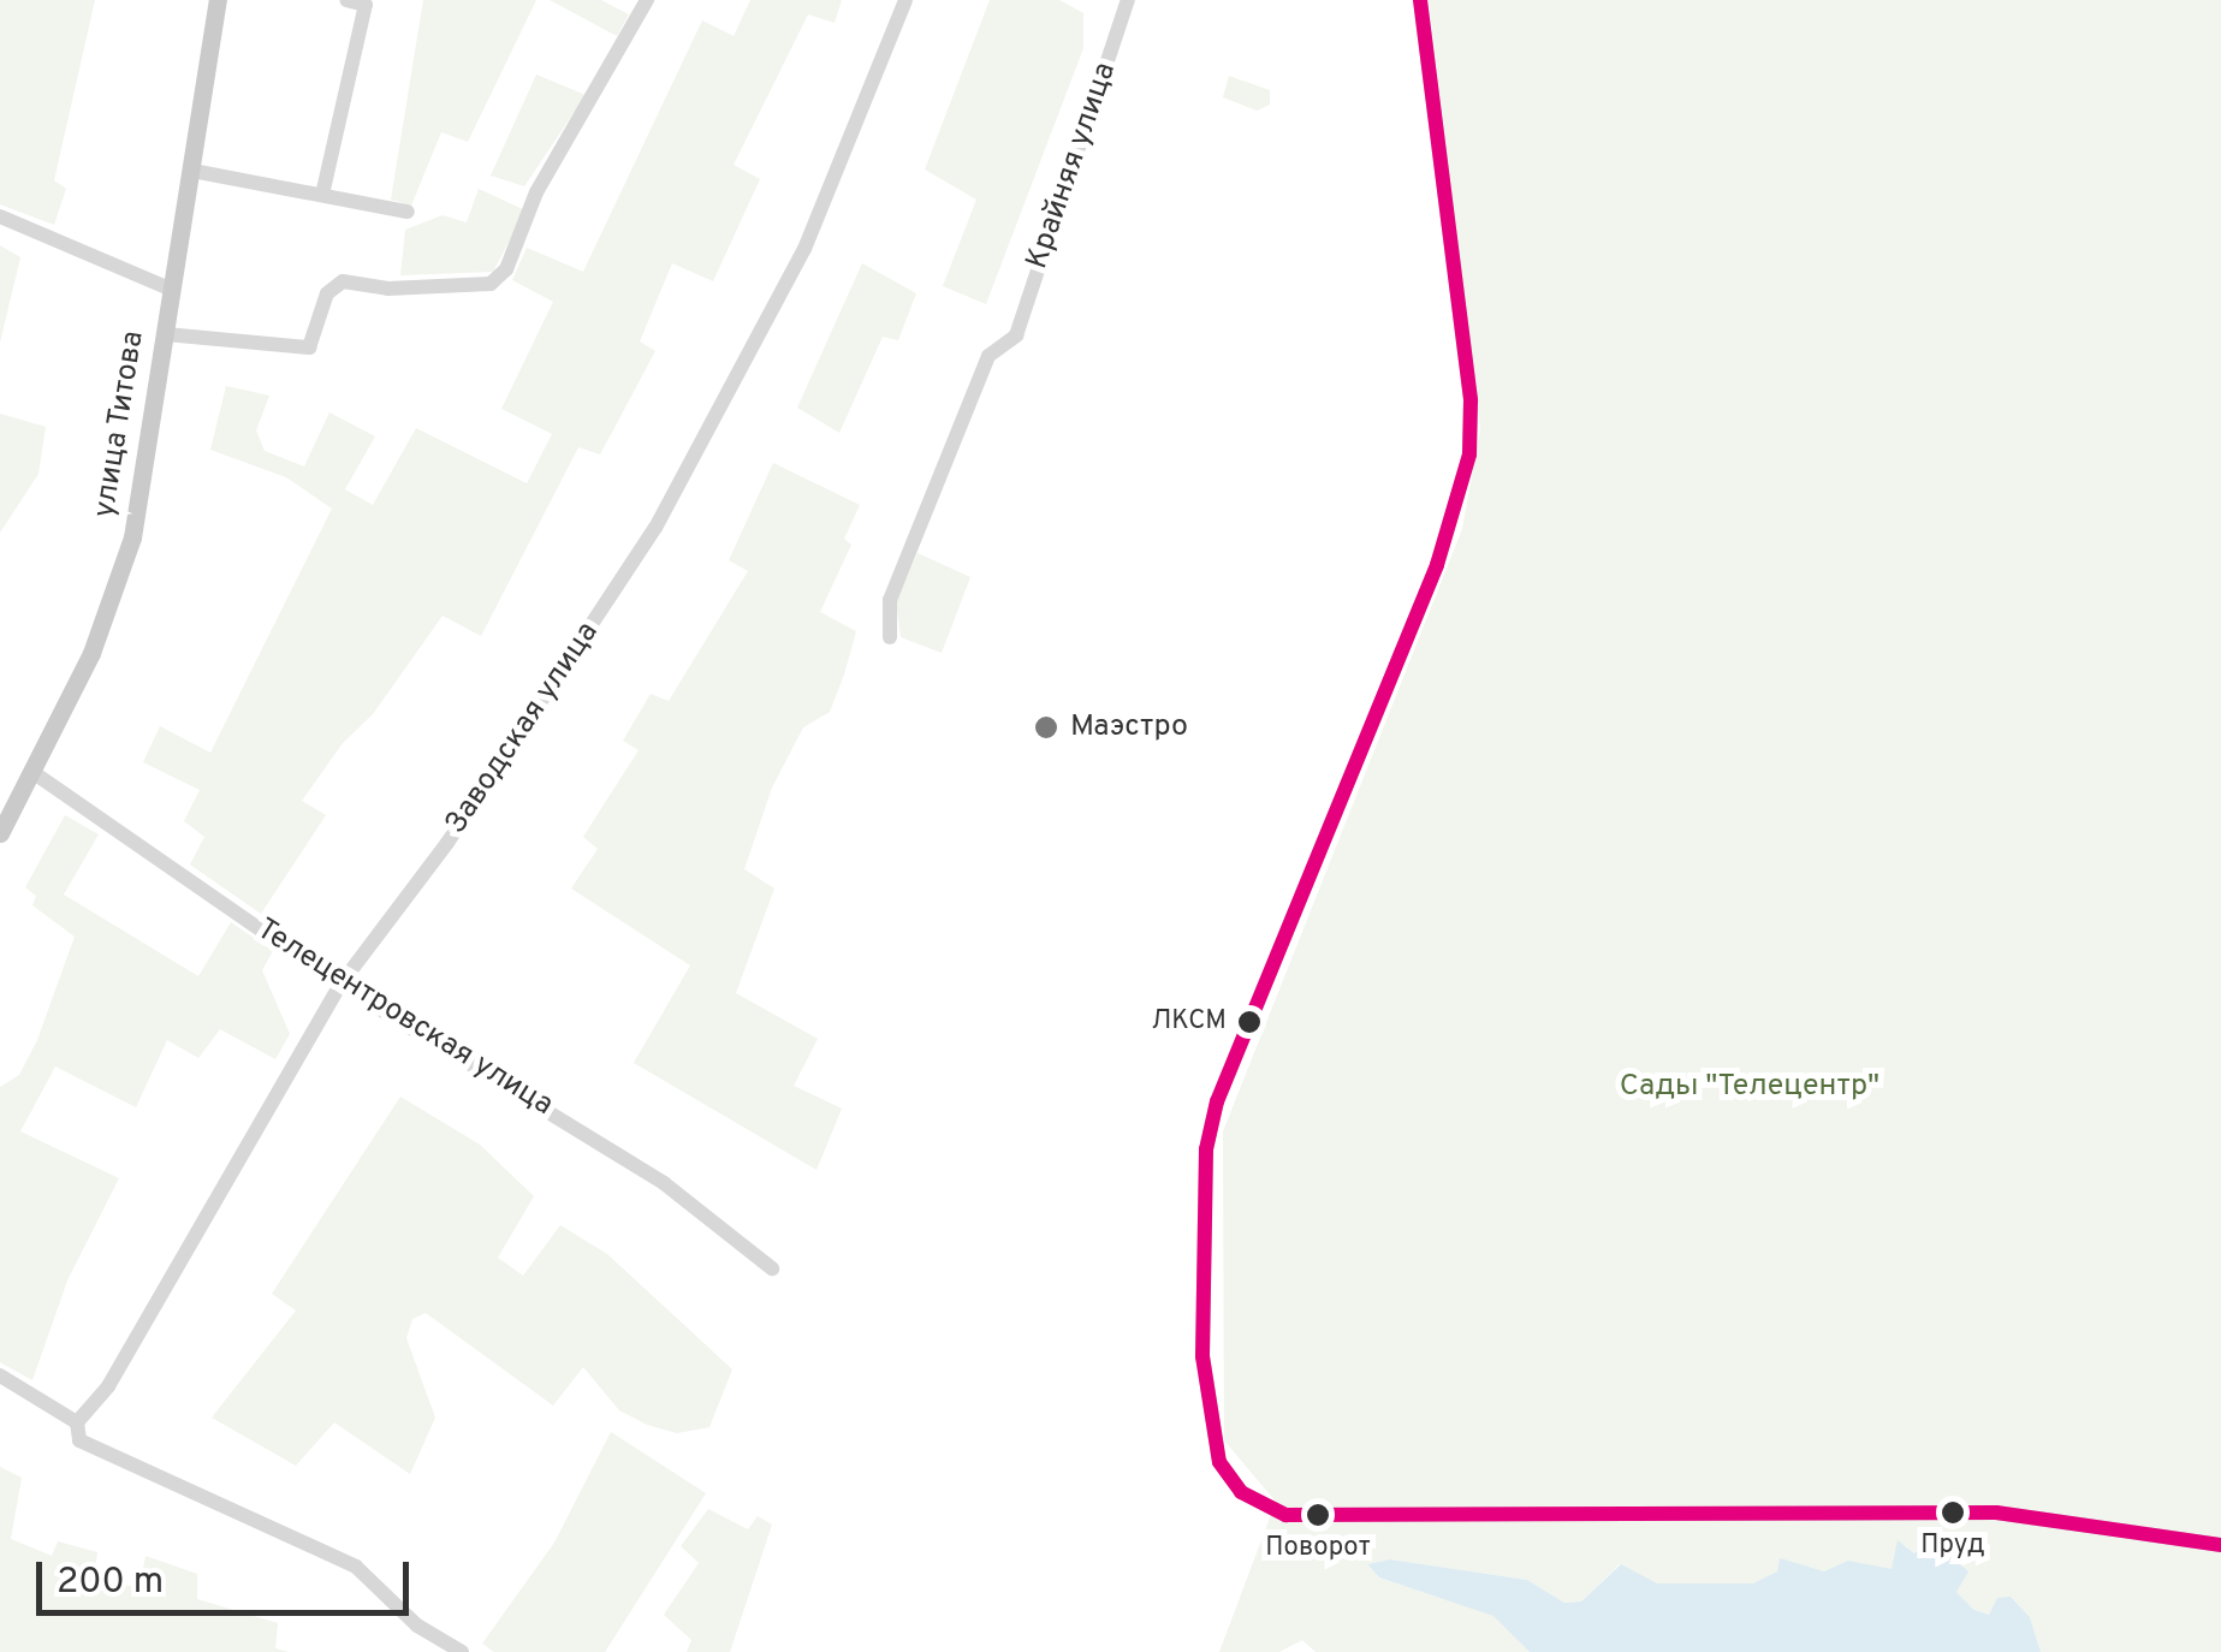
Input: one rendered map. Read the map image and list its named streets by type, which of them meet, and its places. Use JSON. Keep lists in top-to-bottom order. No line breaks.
{"streets":{"main road":["улица Титова"],"street":["Крайняя улица","Заводская улица","Телецентровская улица"]},"crossings":[["улица Титова","Телецентровская улица"],["Заводская улица","Телецентровская улица"]],"parks":["Сады \"Телецентр\""],"places":["Маэстро","ЛКСМ","Пруд","Поворот"],"scale_bar":"200 m"}
